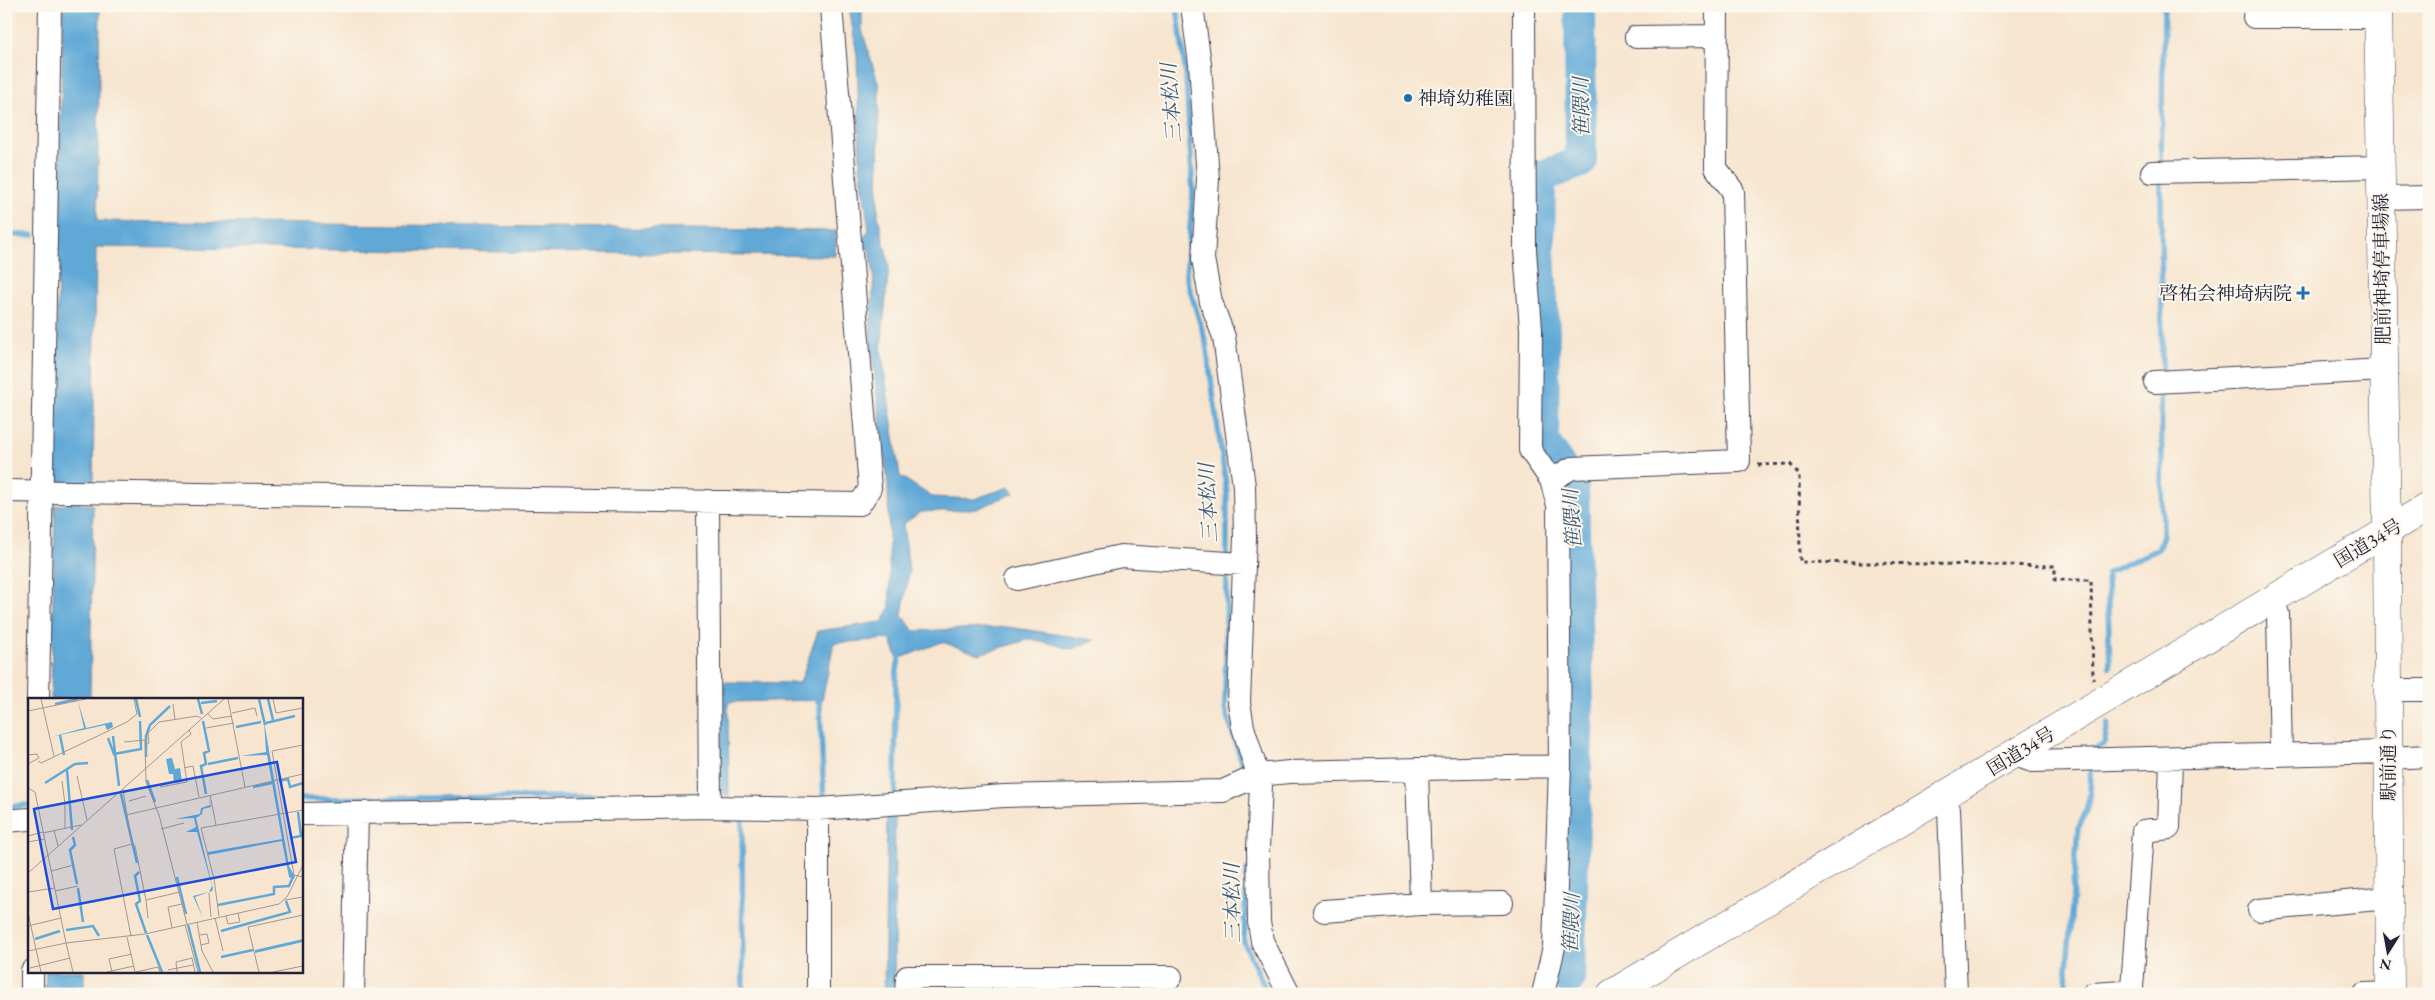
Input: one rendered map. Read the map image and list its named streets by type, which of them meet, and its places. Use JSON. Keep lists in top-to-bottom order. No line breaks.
{"streets":{"main road":["肥前神埼停車場線","国道34号","駅前通り"]},"crossings":[["肥前神埼停車場線","国道34号"],["肥前神埼停車場線","駅前通り"],["国道34号","駅前通り"]],"water":["三本松川","笹隈川"],"places":{"other":["神埼幼稚園"],"health":["啓祐会神埼病院"]},"north":"bottom"}
